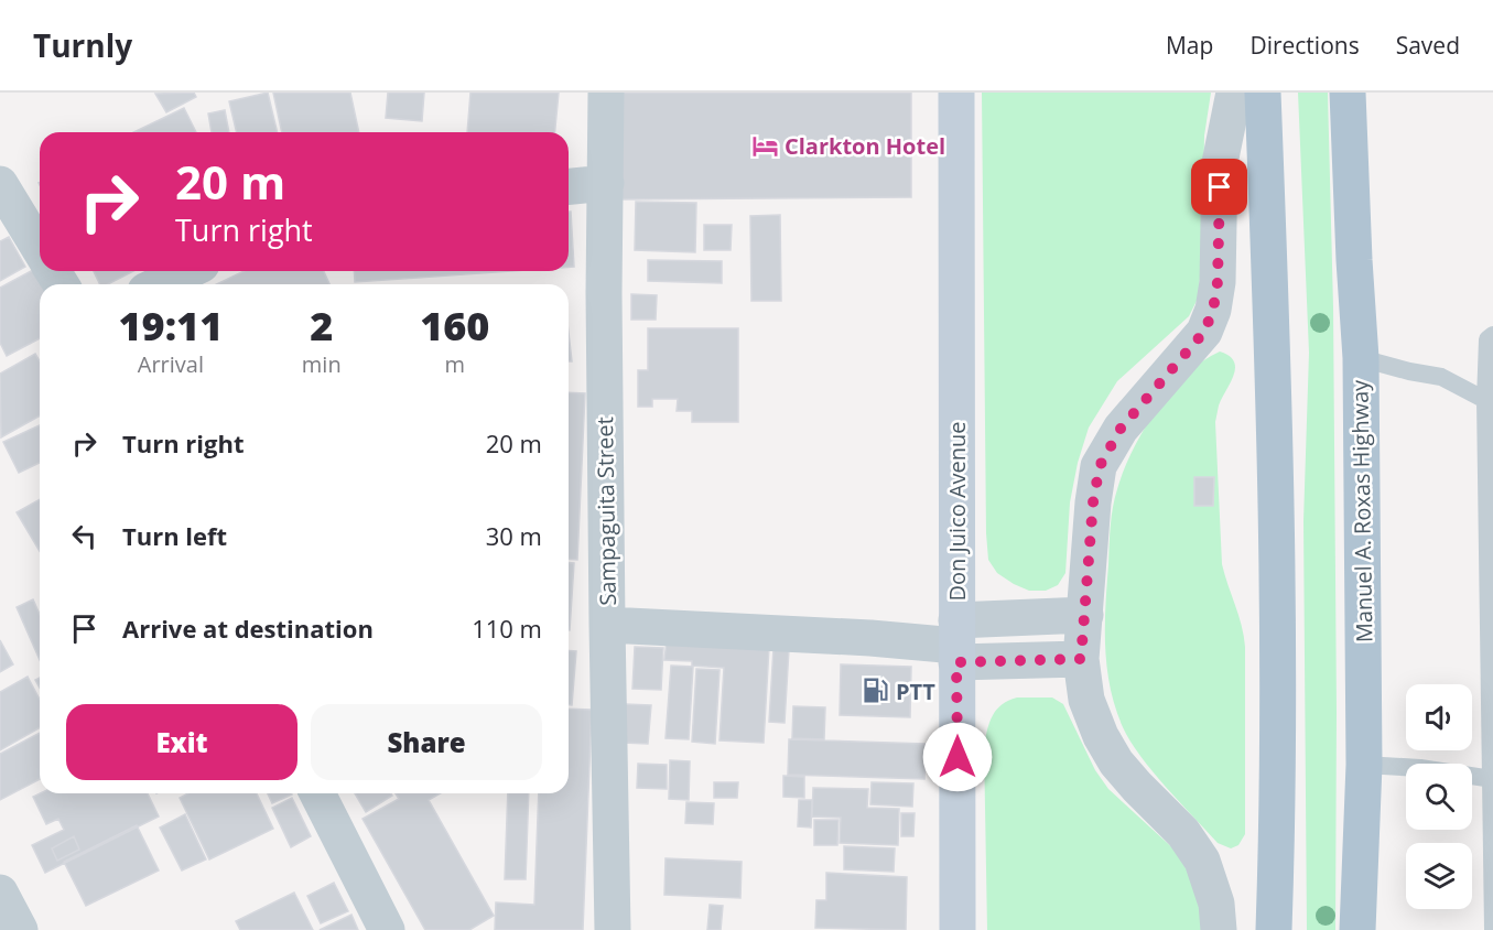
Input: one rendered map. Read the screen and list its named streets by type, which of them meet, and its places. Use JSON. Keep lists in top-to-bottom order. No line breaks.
{"streets":{"main road":["Don Juico Avenue","Manuel A. Roxas Highway"],"street":["Sampaguita Street"]},"places":{"hotel":["Clarkton Hotel"],"fuel station":["PTT"]},"page":{"header":"Turnly","nav":["Map","Directions","Saved"],"turn":["20 m","Turn right"],"eta":["19:11","Arrival","2","min","160","m"],"list":[{"name":"Turn right","value":"20 m"},{"name":"Turn left","value":"30 m"},{"name":"Arrive at destination","value":"110 m"}],"buttons":["Exit","Share"]}}
